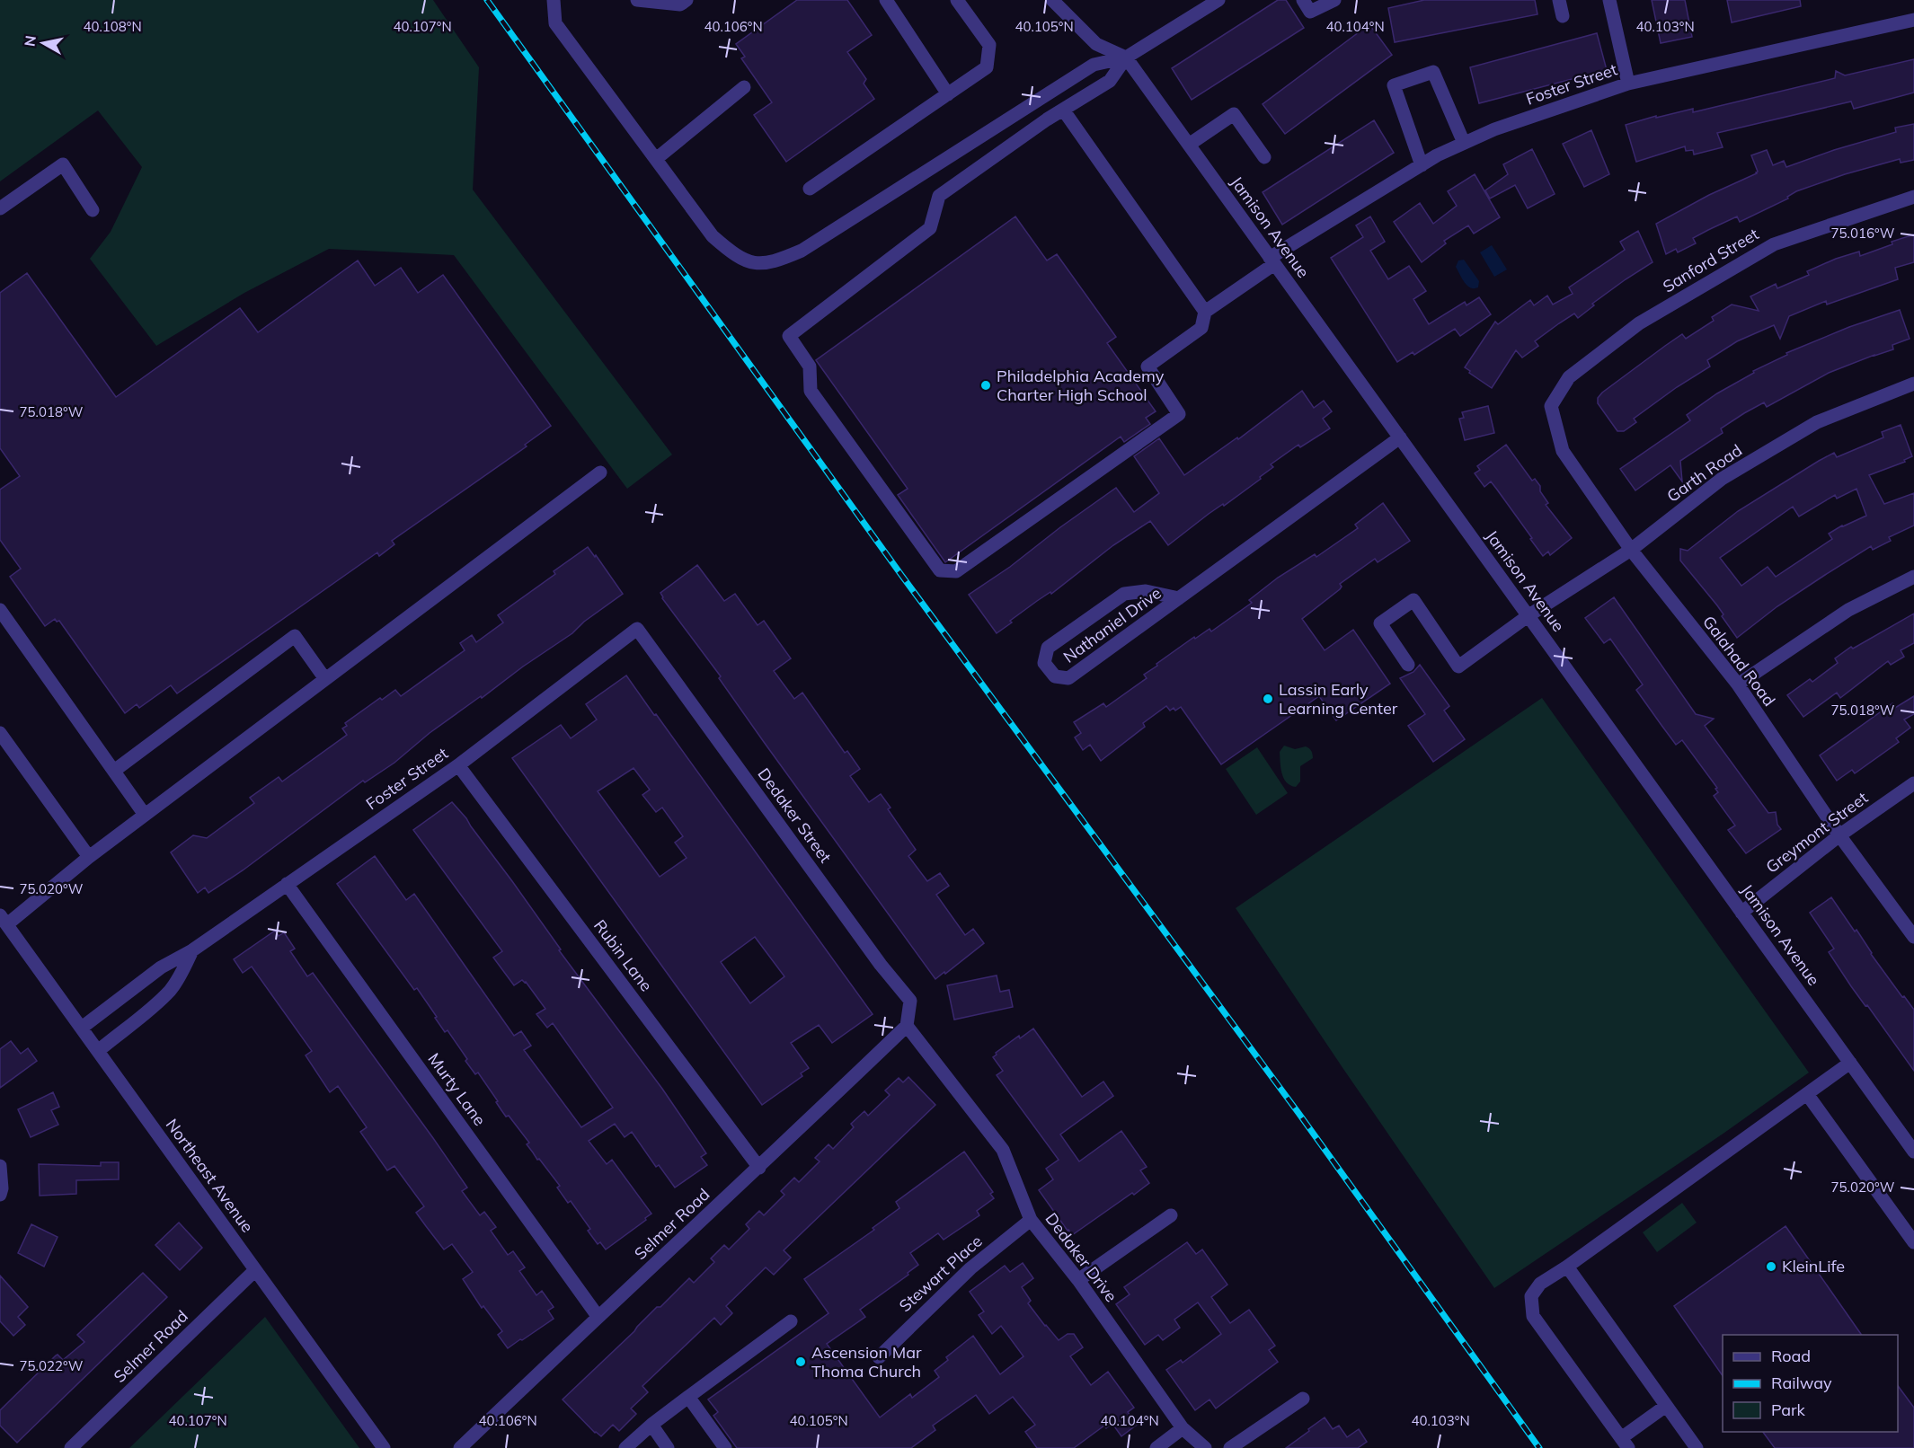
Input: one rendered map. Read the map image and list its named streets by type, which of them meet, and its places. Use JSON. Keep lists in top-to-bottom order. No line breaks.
{"streets":{"street":["Foster Street","Jamison Avenue","Sanford Street","Garth Road","Nathaniel Drive","Galahad Road","Dedaker Street","Greymont Street","Rubin Lane","Murty Lane","Northeast Avenue","Selmer Road","Dedaker Drive","Stewart Place"]},"crossings":[["Foster Street","Jamison Avenue"],["Foster Street","Dedaker Street"],["Foster Street","Rubin Lane"],["Foster Street","Murty Lane"],["Foster Street","Northeast Avenue"],["Jamison Avenue","Garth Road"],["Jamison Avenue","Nathaniel Drive"],["Jamison Avenue","Greymont Street"],["Sanford Street","Galahad Road"],["Garth Road","Galahad Road"],["Galahad Road","Greymont Street"],["Dedaker Street","Selmer Road"],["Dedaker Street","Dedaker Drive"],["Rubin Lane","Selmer Road"],["Murty Lane","Selmer Road"],["Northeast Avenue","Selmer Road"],["Selmer Road","Dedaker Drive"],["Dedaker Drive","Stewart Place"]],"places":["Philadelphia Academy Charter High School","Lassin Early Learning Center","KleinLife","Ascension Mar Thoma Church"],"legend":["Road","Railway","Park"],"north":"left","coordinates":["40.107°N","40.106°N","40.105°N","40.104°N","40.103°N","40.108°N","75.016°W","75.018°W","75.020°W","75.022°W"]}
